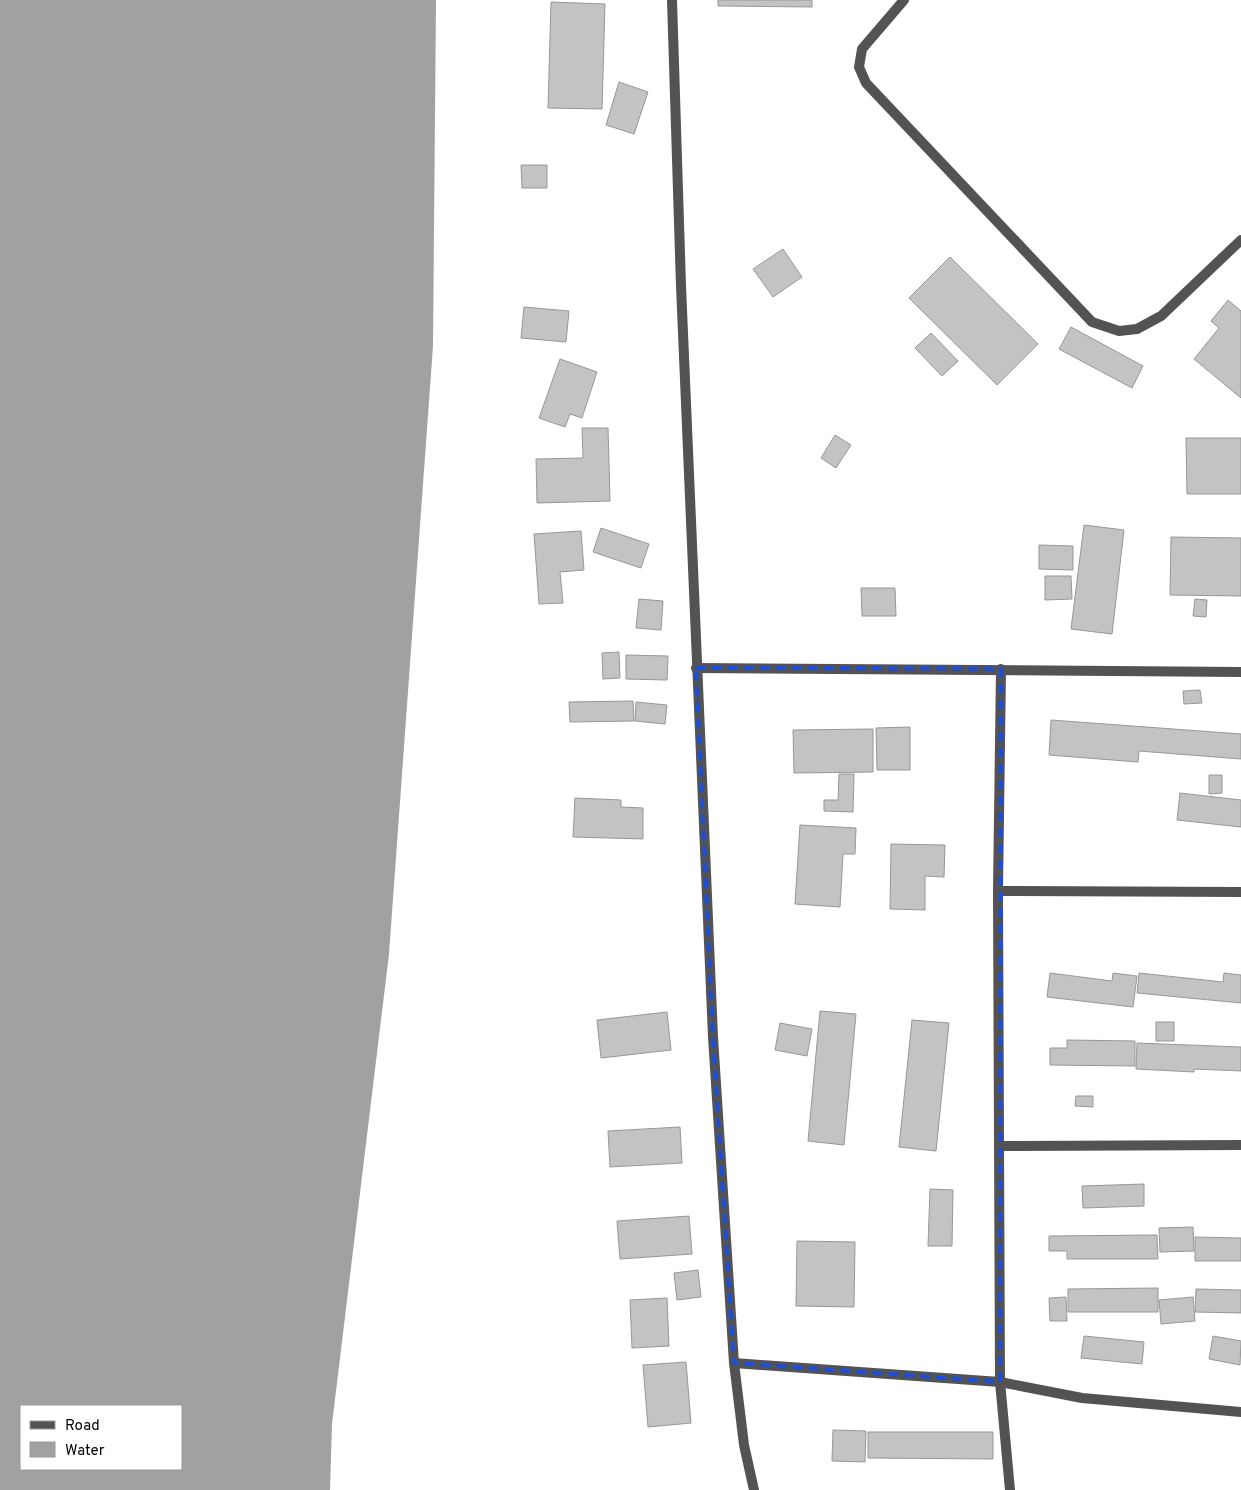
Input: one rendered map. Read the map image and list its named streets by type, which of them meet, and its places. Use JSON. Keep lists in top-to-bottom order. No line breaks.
{"legend":["Road","Water"]}
